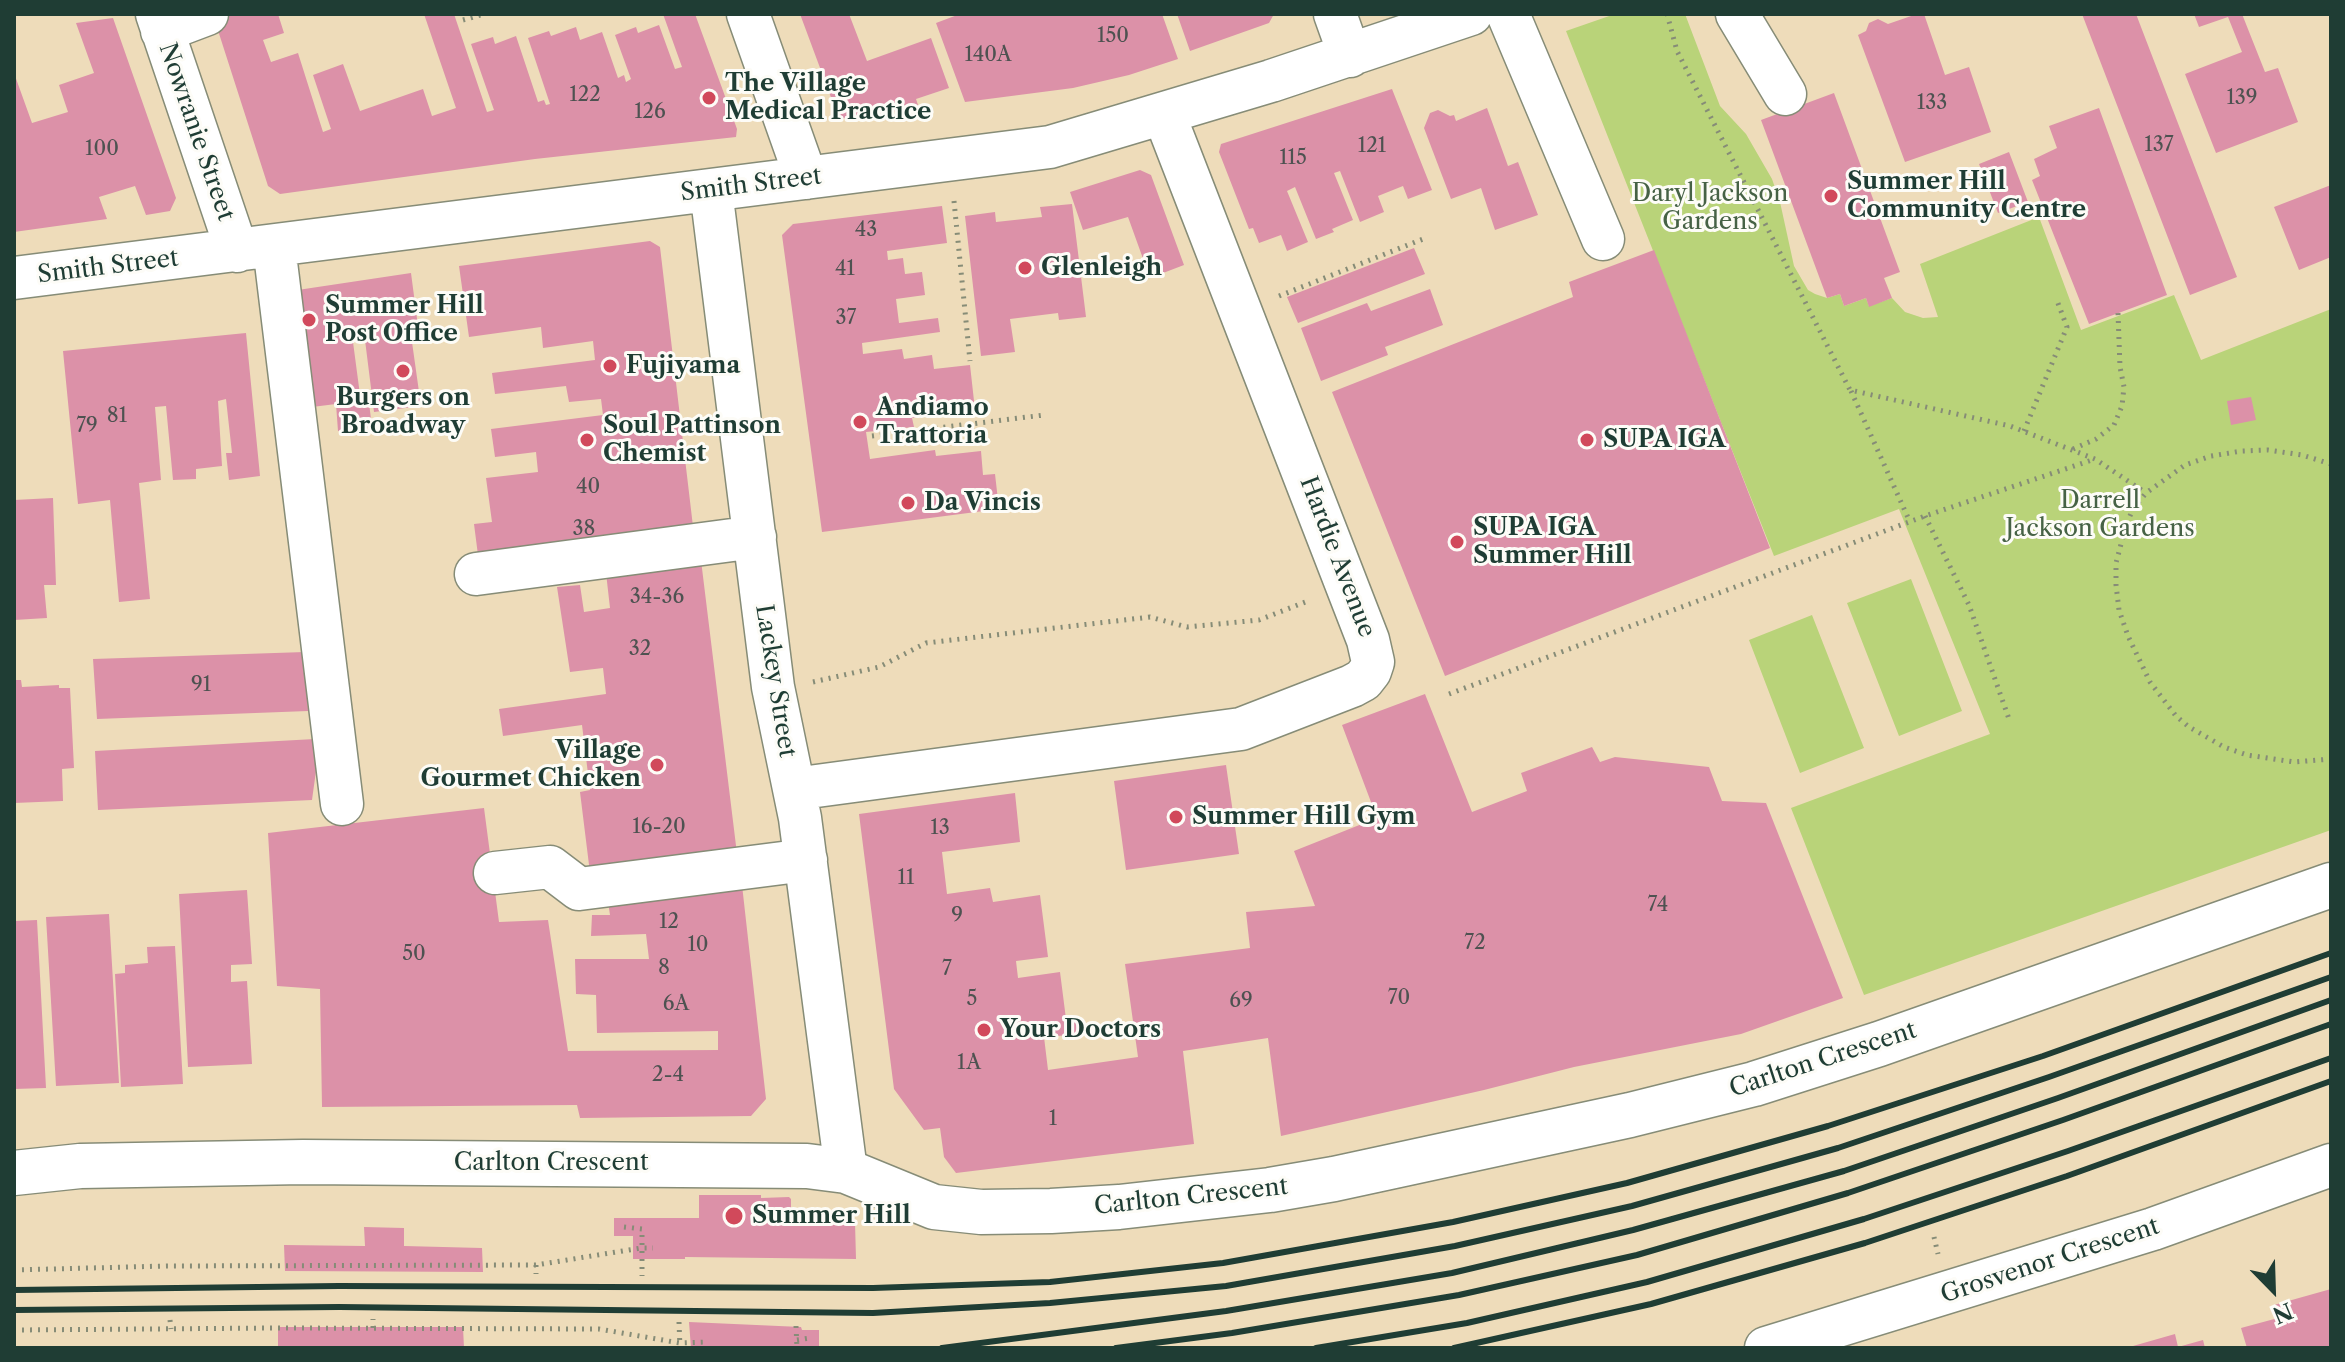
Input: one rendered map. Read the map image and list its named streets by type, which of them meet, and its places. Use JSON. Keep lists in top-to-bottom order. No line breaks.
{"streets":{"main road":["Carlton Crescent"],"street":["Nowranie Street","Smith Street","Hardie Avenue","Lackey Street","Grosvenor Crescent"]},"crossings":[["Nowranie Street","Smith Street"],["Smith Street","Hardie Avenue"],["Smith Street","Lackey Street"],["Hardie Avenue","Lackey Street"],["Lackey Street","Carlton Crescent"]],"parks":["Daryl Jackson Gardens","Darrell Jackson Gardens"],"places":["The Village Medical Practice","Summer Hill Community Centre","Glenleigh","Summer Hill Post Office","Fujiyama","Burgers on Broadway","Andiamo Trattoria","Soul Pattinson Chemist","SUPA IGA","Da Vincis","SUPA IGA Summer Hill","Village Gourmet Chicken","Summer Hill Gym","Your Doctors","Summer Hill"],"house_numbers":["150","140A","122","139","133","126","137","121","100","115","43","41","37","81","79","40","38","34-36","32","91","16-20","13","11","74","9","12","72","10","50","8","7","70","5","69","6A","1A","2-4","1"],"north":"bottom right"}
